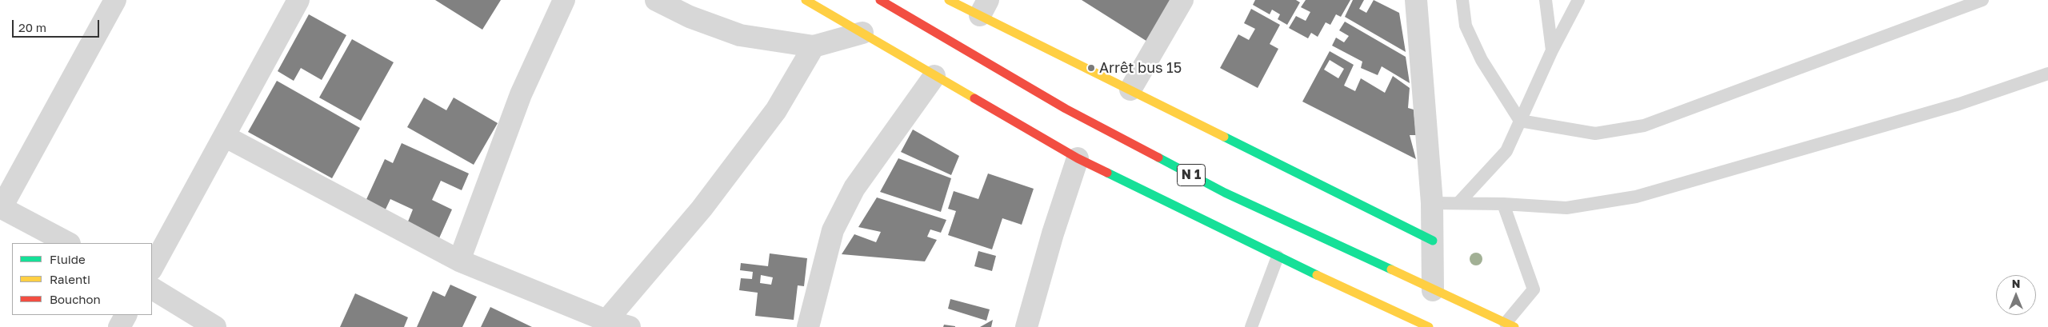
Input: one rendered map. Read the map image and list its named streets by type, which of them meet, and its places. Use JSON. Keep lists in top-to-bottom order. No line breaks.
{"streets":{"main road":["N 1"]},"places":["Arrêt bus 15"],"legend":["Fluide","Ralenti","Bouchon"],"scale_bar":"20 m","north":"top"}
